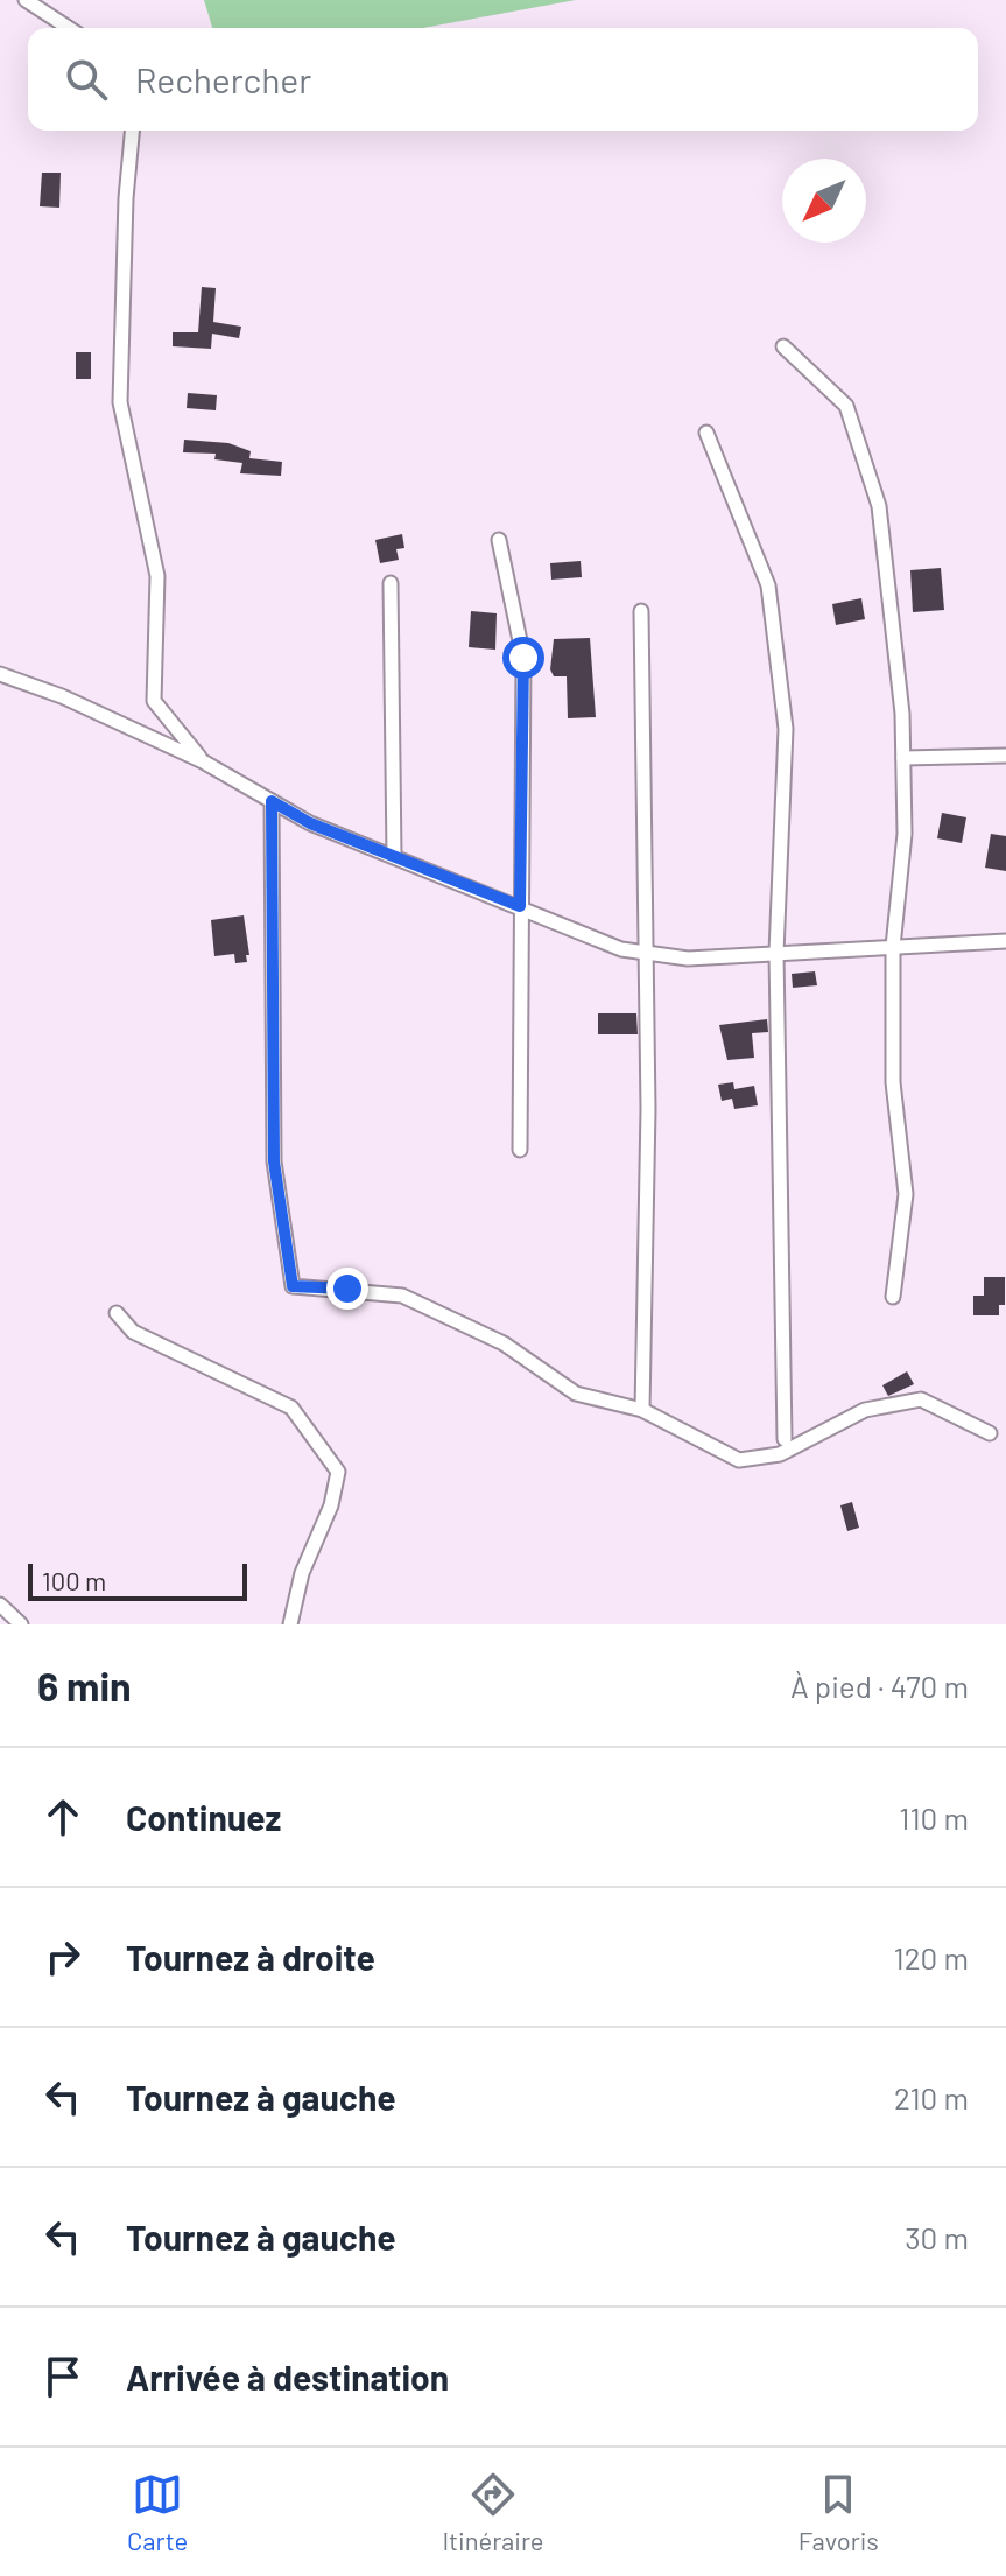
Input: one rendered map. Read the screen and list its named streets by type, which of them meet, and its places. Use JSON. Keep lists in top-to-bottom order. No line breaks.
{"scale_bar":"100 m","north":"bottom left","page":{"search":"Rechercher","scale":"100 m","heading":["6 min","À pied · 470 m"],"list":[["Continuez","110 m"],["Tournez à droite","120 m"],["Tournez à gauche","210 m"],["Tournez à gauche","30 m"],"Arrivée à destination"],"nav":["Carte","Itinéraire","Favoris"]}}
